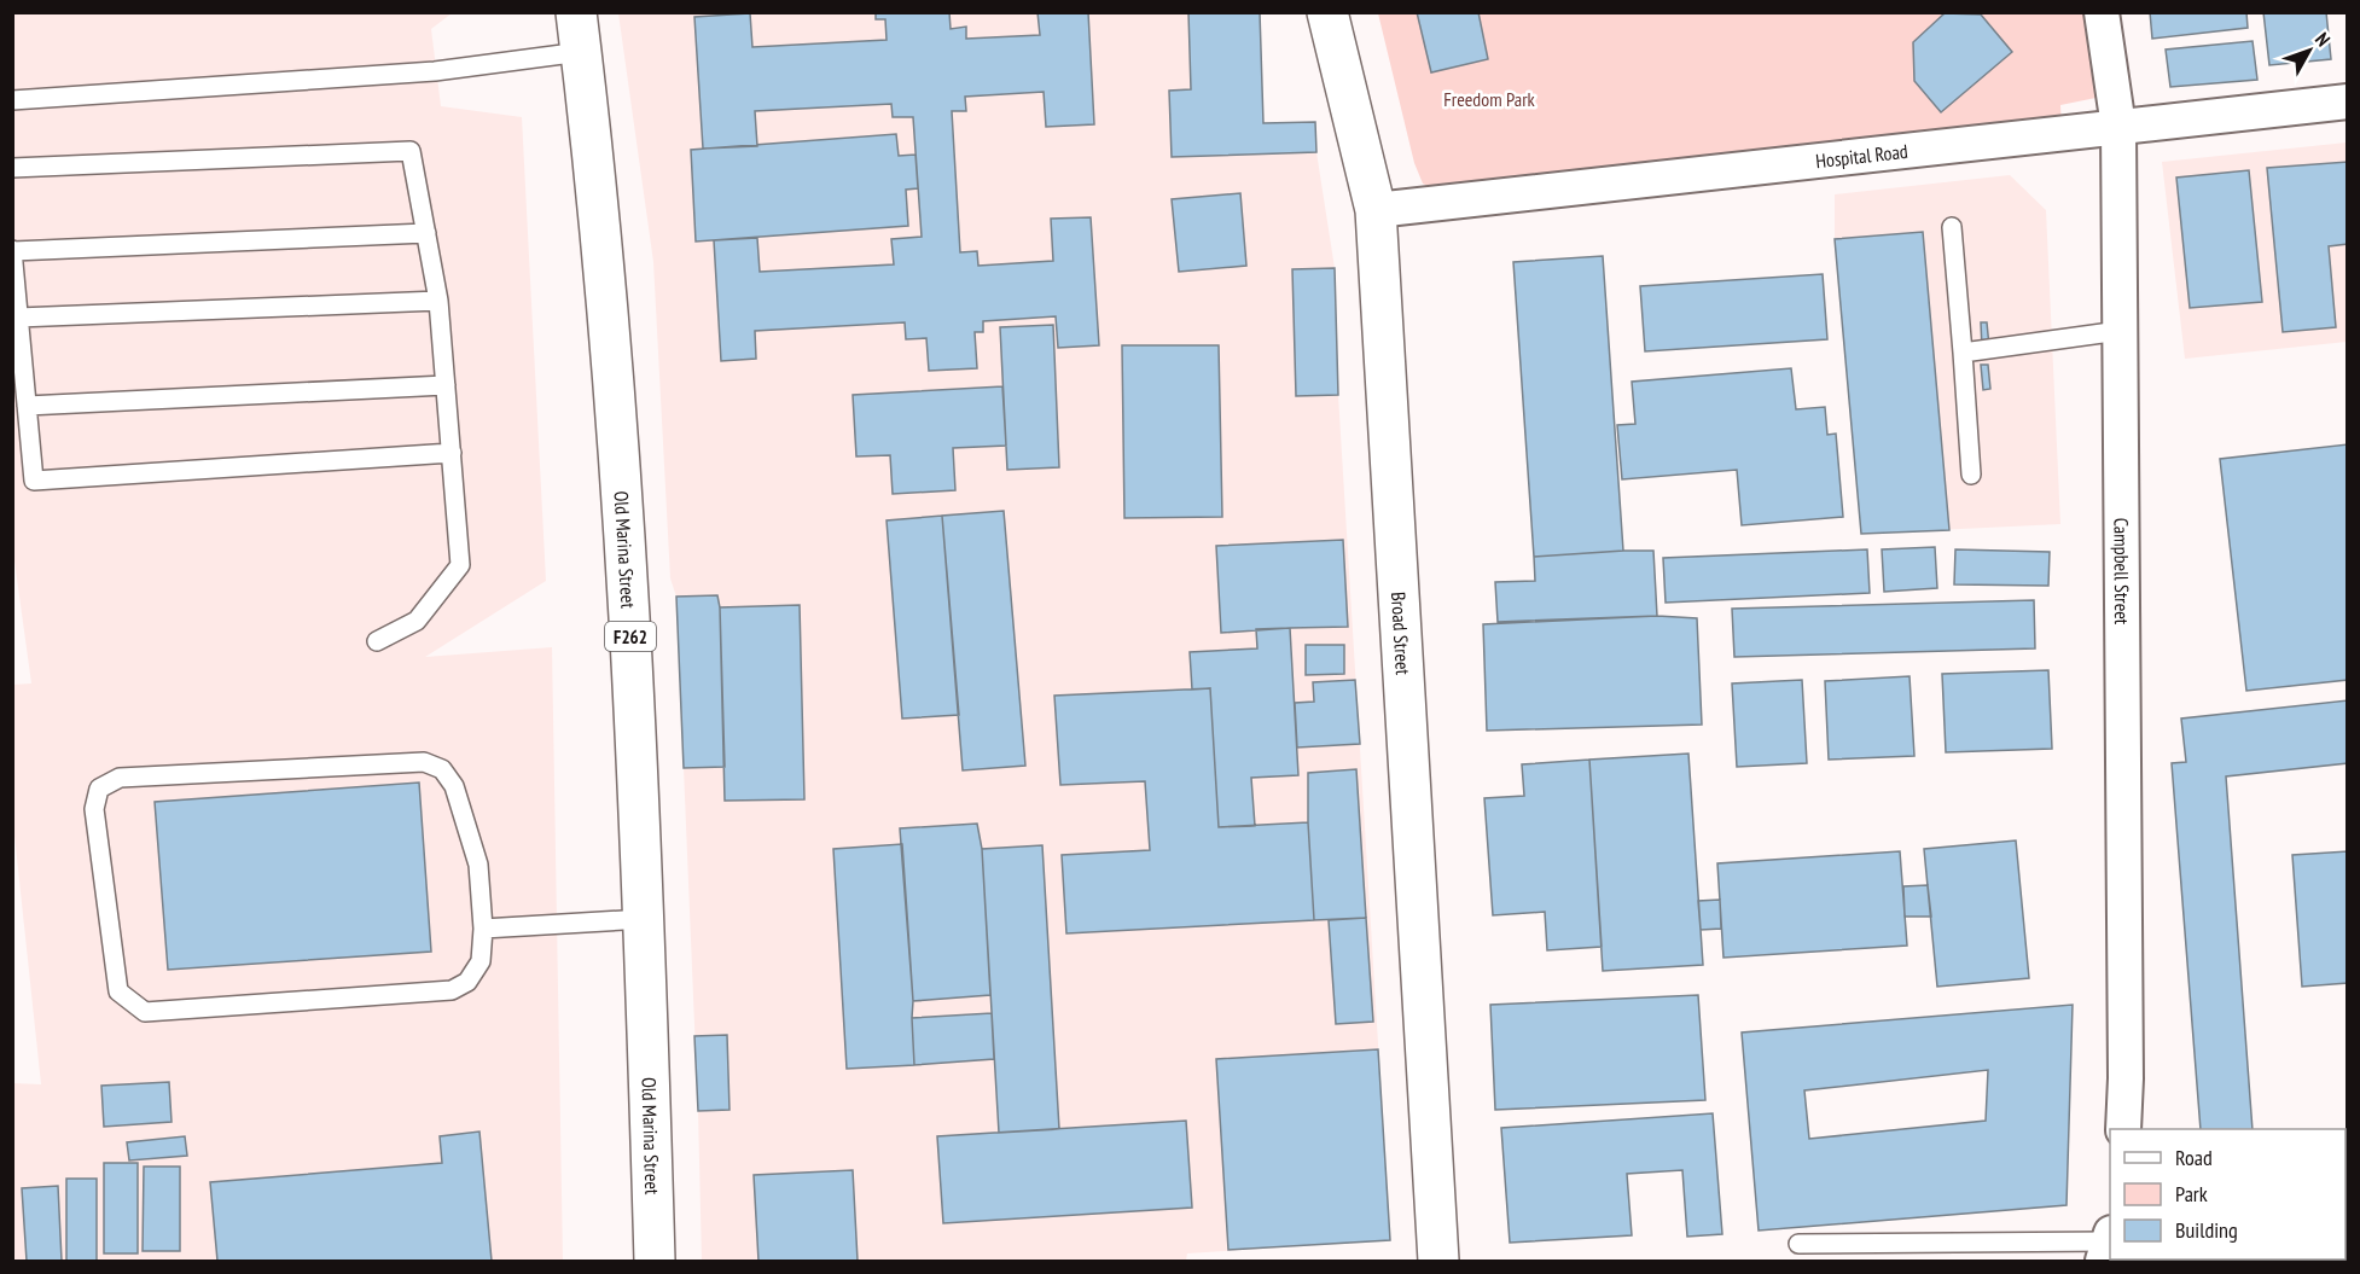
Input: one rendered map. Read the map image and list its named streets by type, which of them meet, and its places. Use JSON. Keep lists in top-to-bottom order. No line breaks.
{"streets":{"main road":["Old Marina Street","Broad Street","F262"],"street":["Hospital Road","Campbell Street"]},"crossings":[["Hospital Road","Campbell Street"],["Hospital Road","Broad Street"]],"parks":["Freedom Park"],"legend":["Road","Park","Building"],"north":"top right"}
